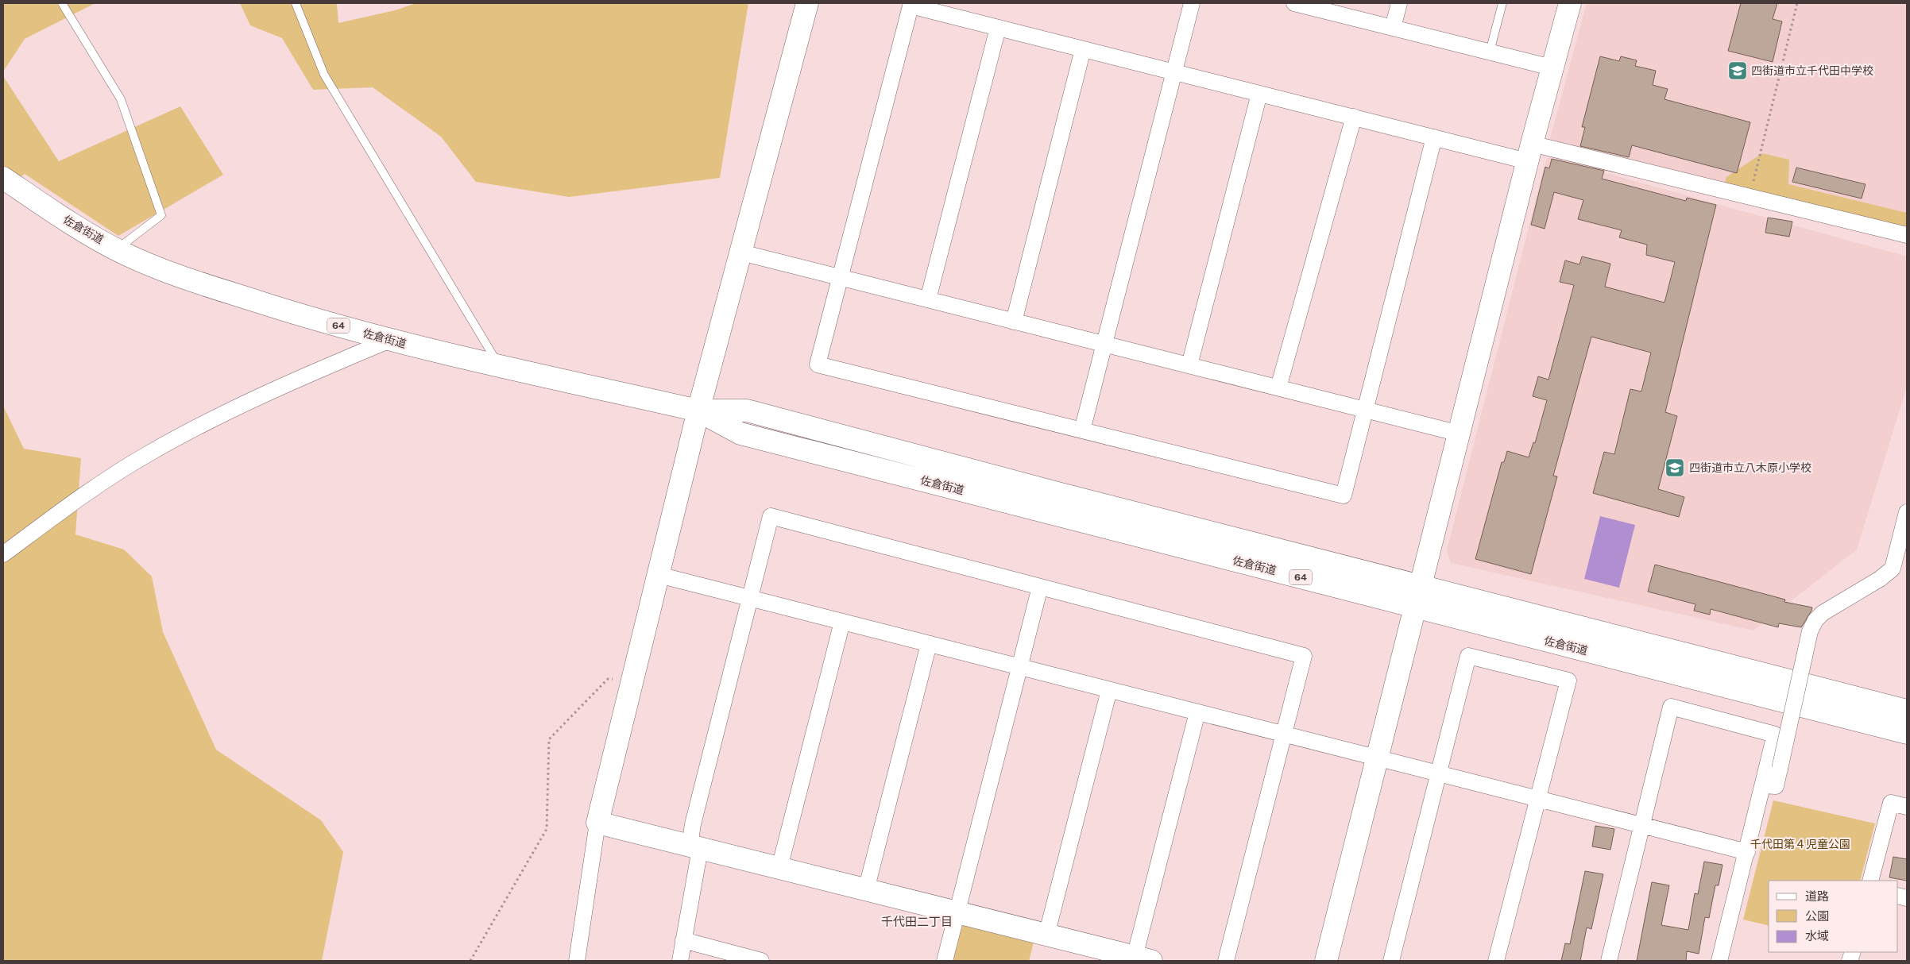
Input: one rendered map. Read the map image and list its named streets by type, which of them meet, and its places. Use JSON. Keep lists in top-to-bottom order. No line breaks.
{"streets":{"main road":["佐倉街道","64"]},"districts":["千代田二丁目"],"parks":["千代田第４児童公園"],"places":{"school or university":["四街道市立千代田中学校","四街道市立八木原小学校"]},"legend":["道路","公園","水域"]}
